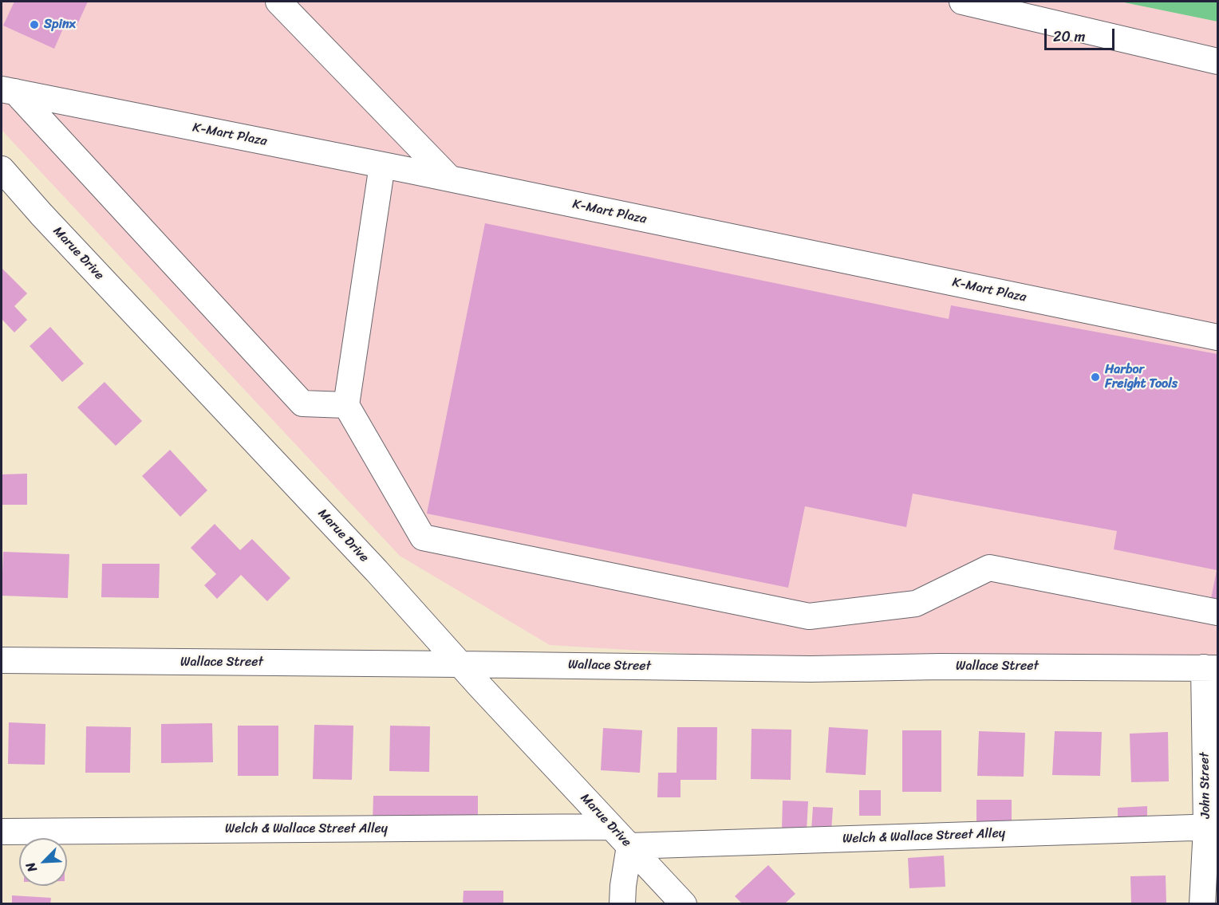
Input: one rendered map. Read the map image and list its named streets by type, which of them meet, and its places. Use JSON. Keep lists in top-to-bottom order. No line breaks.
{"streets":{"street":["K-Mart Plaza","Marue Drive","Wallace Street","John Street","Welch & Wallace Street Alley"]},"crossings":[["Marue Drive","Wallace Street"],["Marue Drive","Welch & Wallace Street Alley"],["Wallace Street","John Street"],["John Street","Welch & Wallace Street Alley"]],"places":["Spinx","Harbor Freight Tools"],"scale_bar":"20 m","north":"bottom left"}
